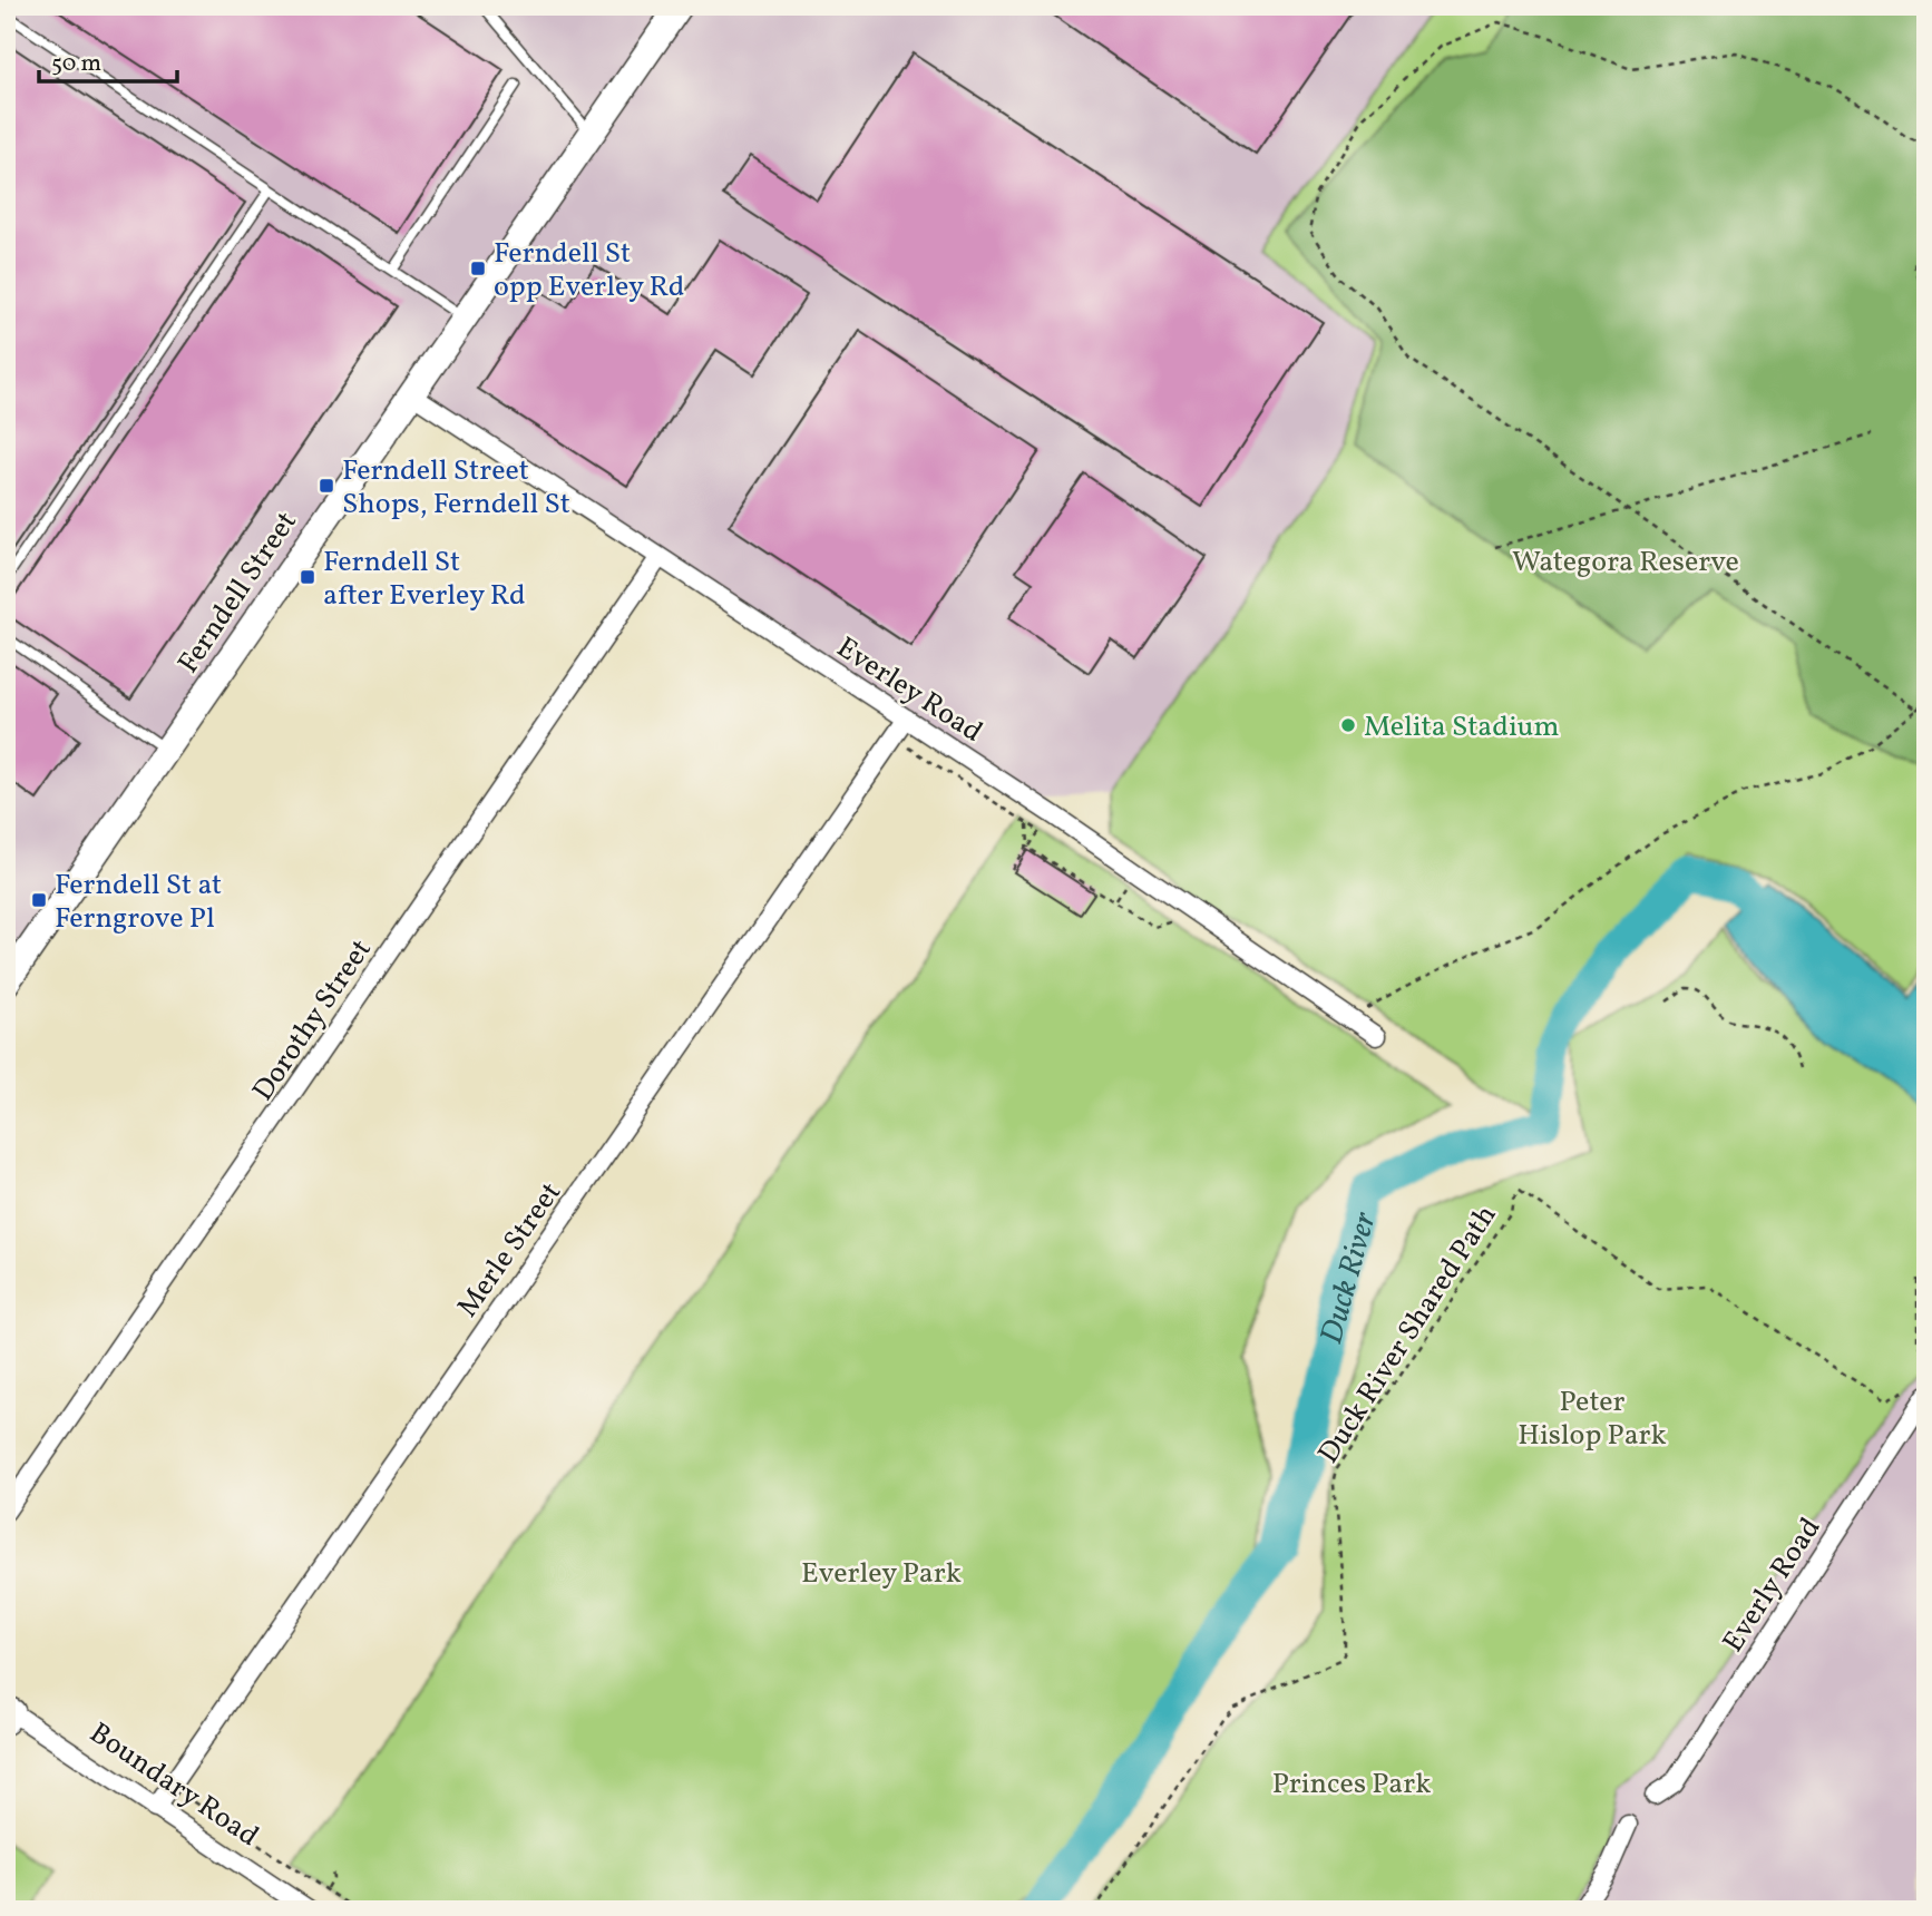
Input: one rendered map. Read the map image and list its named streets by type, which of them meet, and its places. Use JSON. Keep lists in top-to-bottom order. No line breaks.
{"streets":{"main road":["Ferndell Street"],"street":["Everley Road","Dorothy Street","Merle Street","Everly Road","Boundary Road"],"path":["Duck River Shared Path"]},"crossings":[["Ferndell Street","Everley Road"],["Everley Road","Dorothy Street"],["Everley Road","Merle Street"],["Merle Street","Boundary Road"],["Duck River Shared Path","Everly Road"]],"water":["Duck River"],"parks":["Wategora Reserve","Peter Hislop Park","Everley Park","Princes Park"],"places":{"transit":["Ferndell St opp Everley Rd","Ferndell Street Shops, Ferndell St","Ferndell St after Everley Rd","Ferndell St at Ferngrove Pl"],"other":["Melita Stadium"]},"scale_bar":"50 m"}
